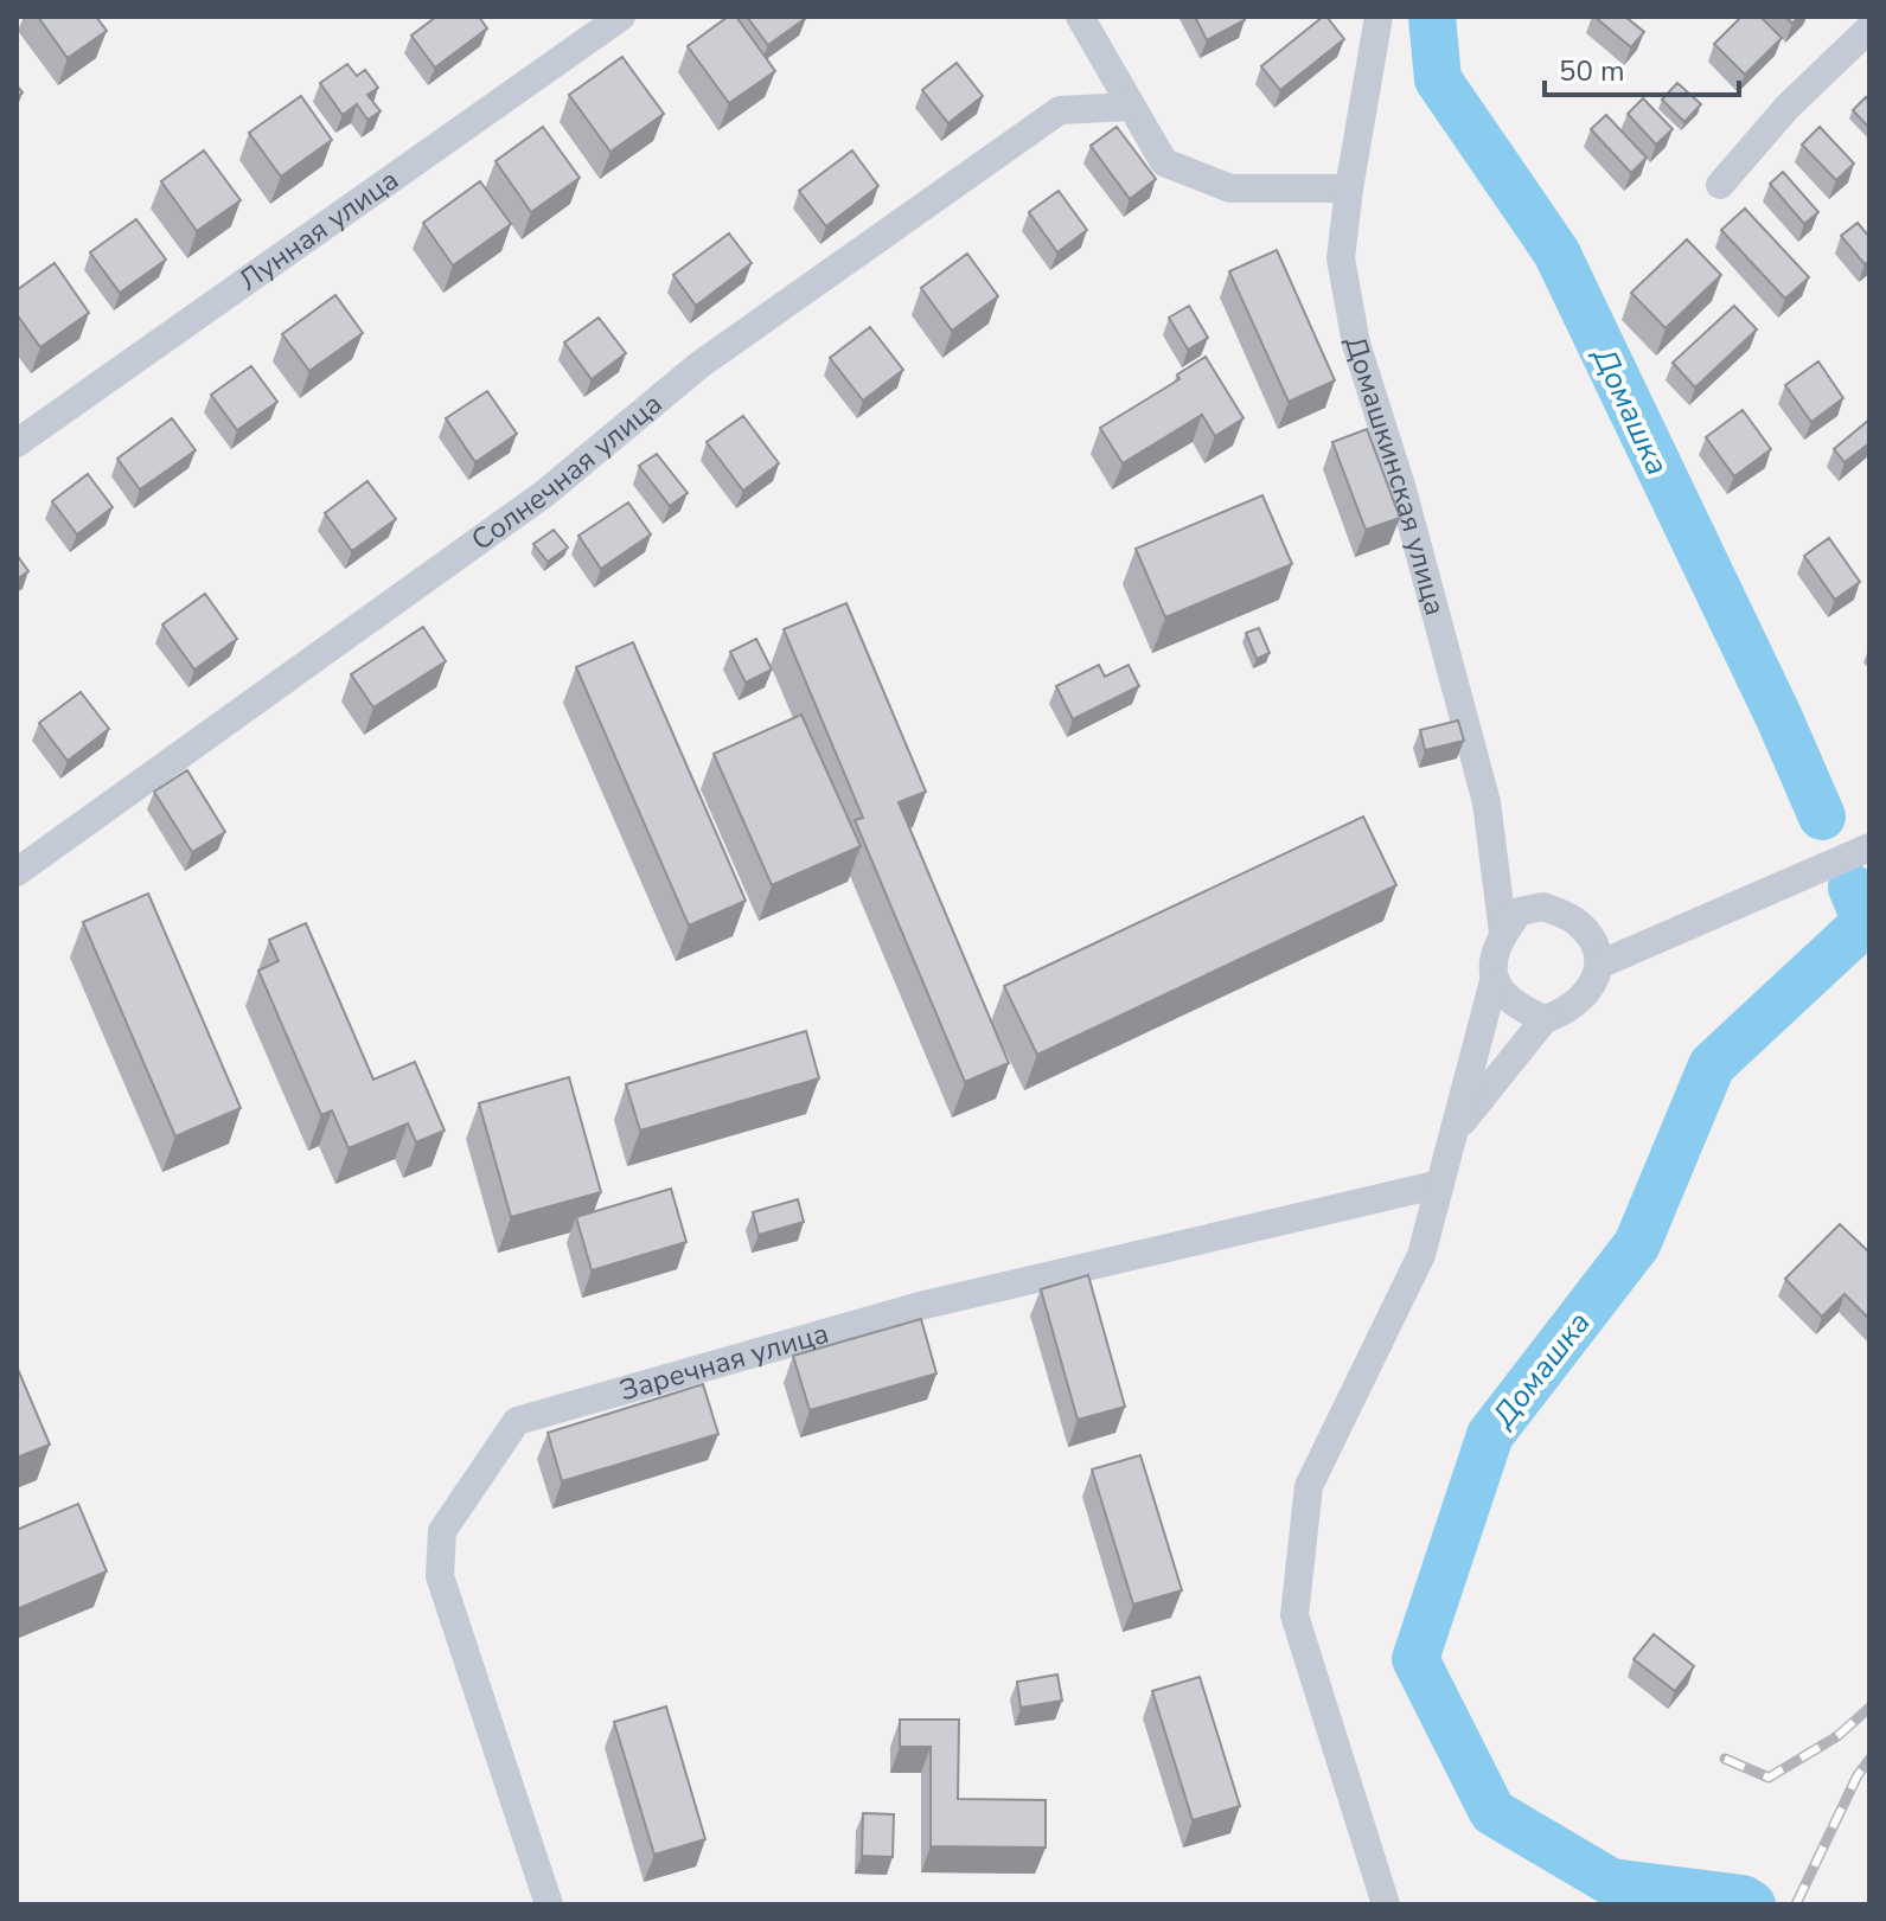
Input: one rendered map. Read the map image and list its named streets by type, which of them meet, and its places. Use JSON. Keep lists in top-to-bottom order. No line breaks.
{"streets":{"street":["Лунная улица","Солнечная улица","Домашкинская улица","Заречная улица"]},"water":["Домашка"],"scale_bar":"50 m"}
